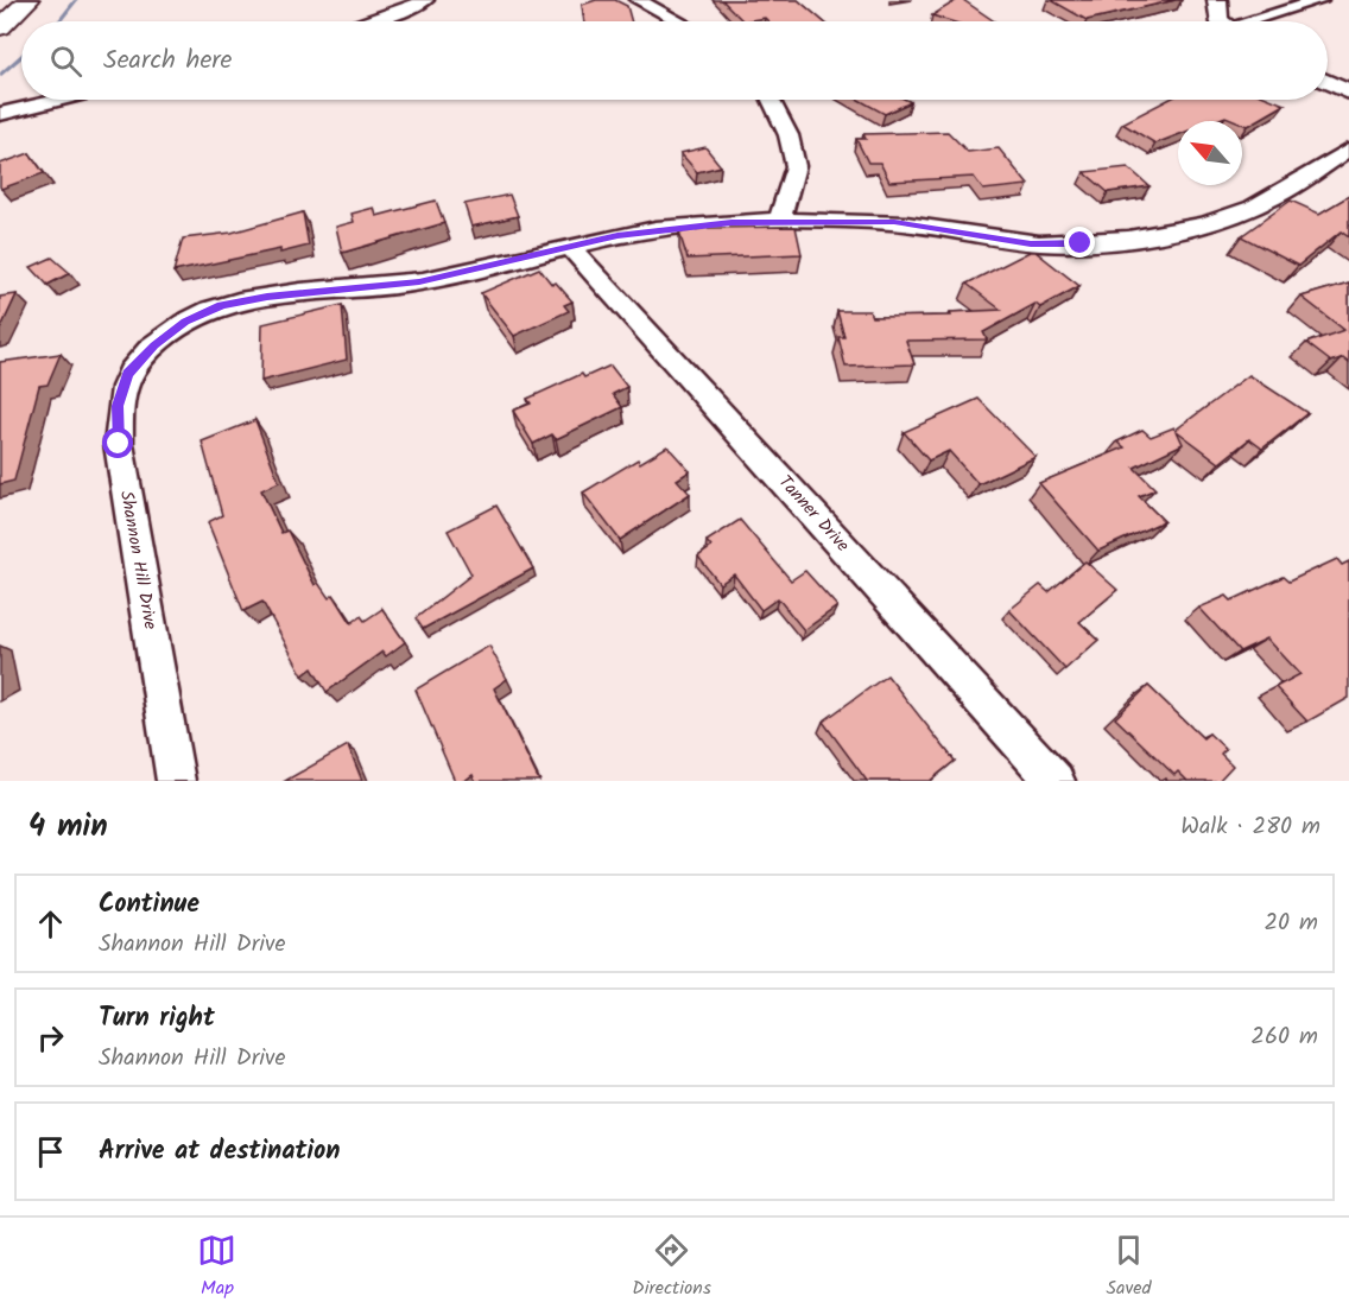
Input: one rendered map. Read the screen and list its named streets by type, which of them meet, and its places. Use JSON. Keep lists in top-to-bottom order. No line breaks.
{"streets":{"street":["Tanner Drive","Shannon Hill Drive"]},"crossings":[["Tanner Drive","Shannon Hill Drive"]],"north":"top left","page":{"search":"Search here","heading":["4 min","Walk · 280 m"],"list":[["Continue","Shannon Hill Drive","20 m"],["Turn right","Shannon Hill Drive","260 m"],"Arrive at destination"],"nav":["Map","Directions","Saved"]}}
